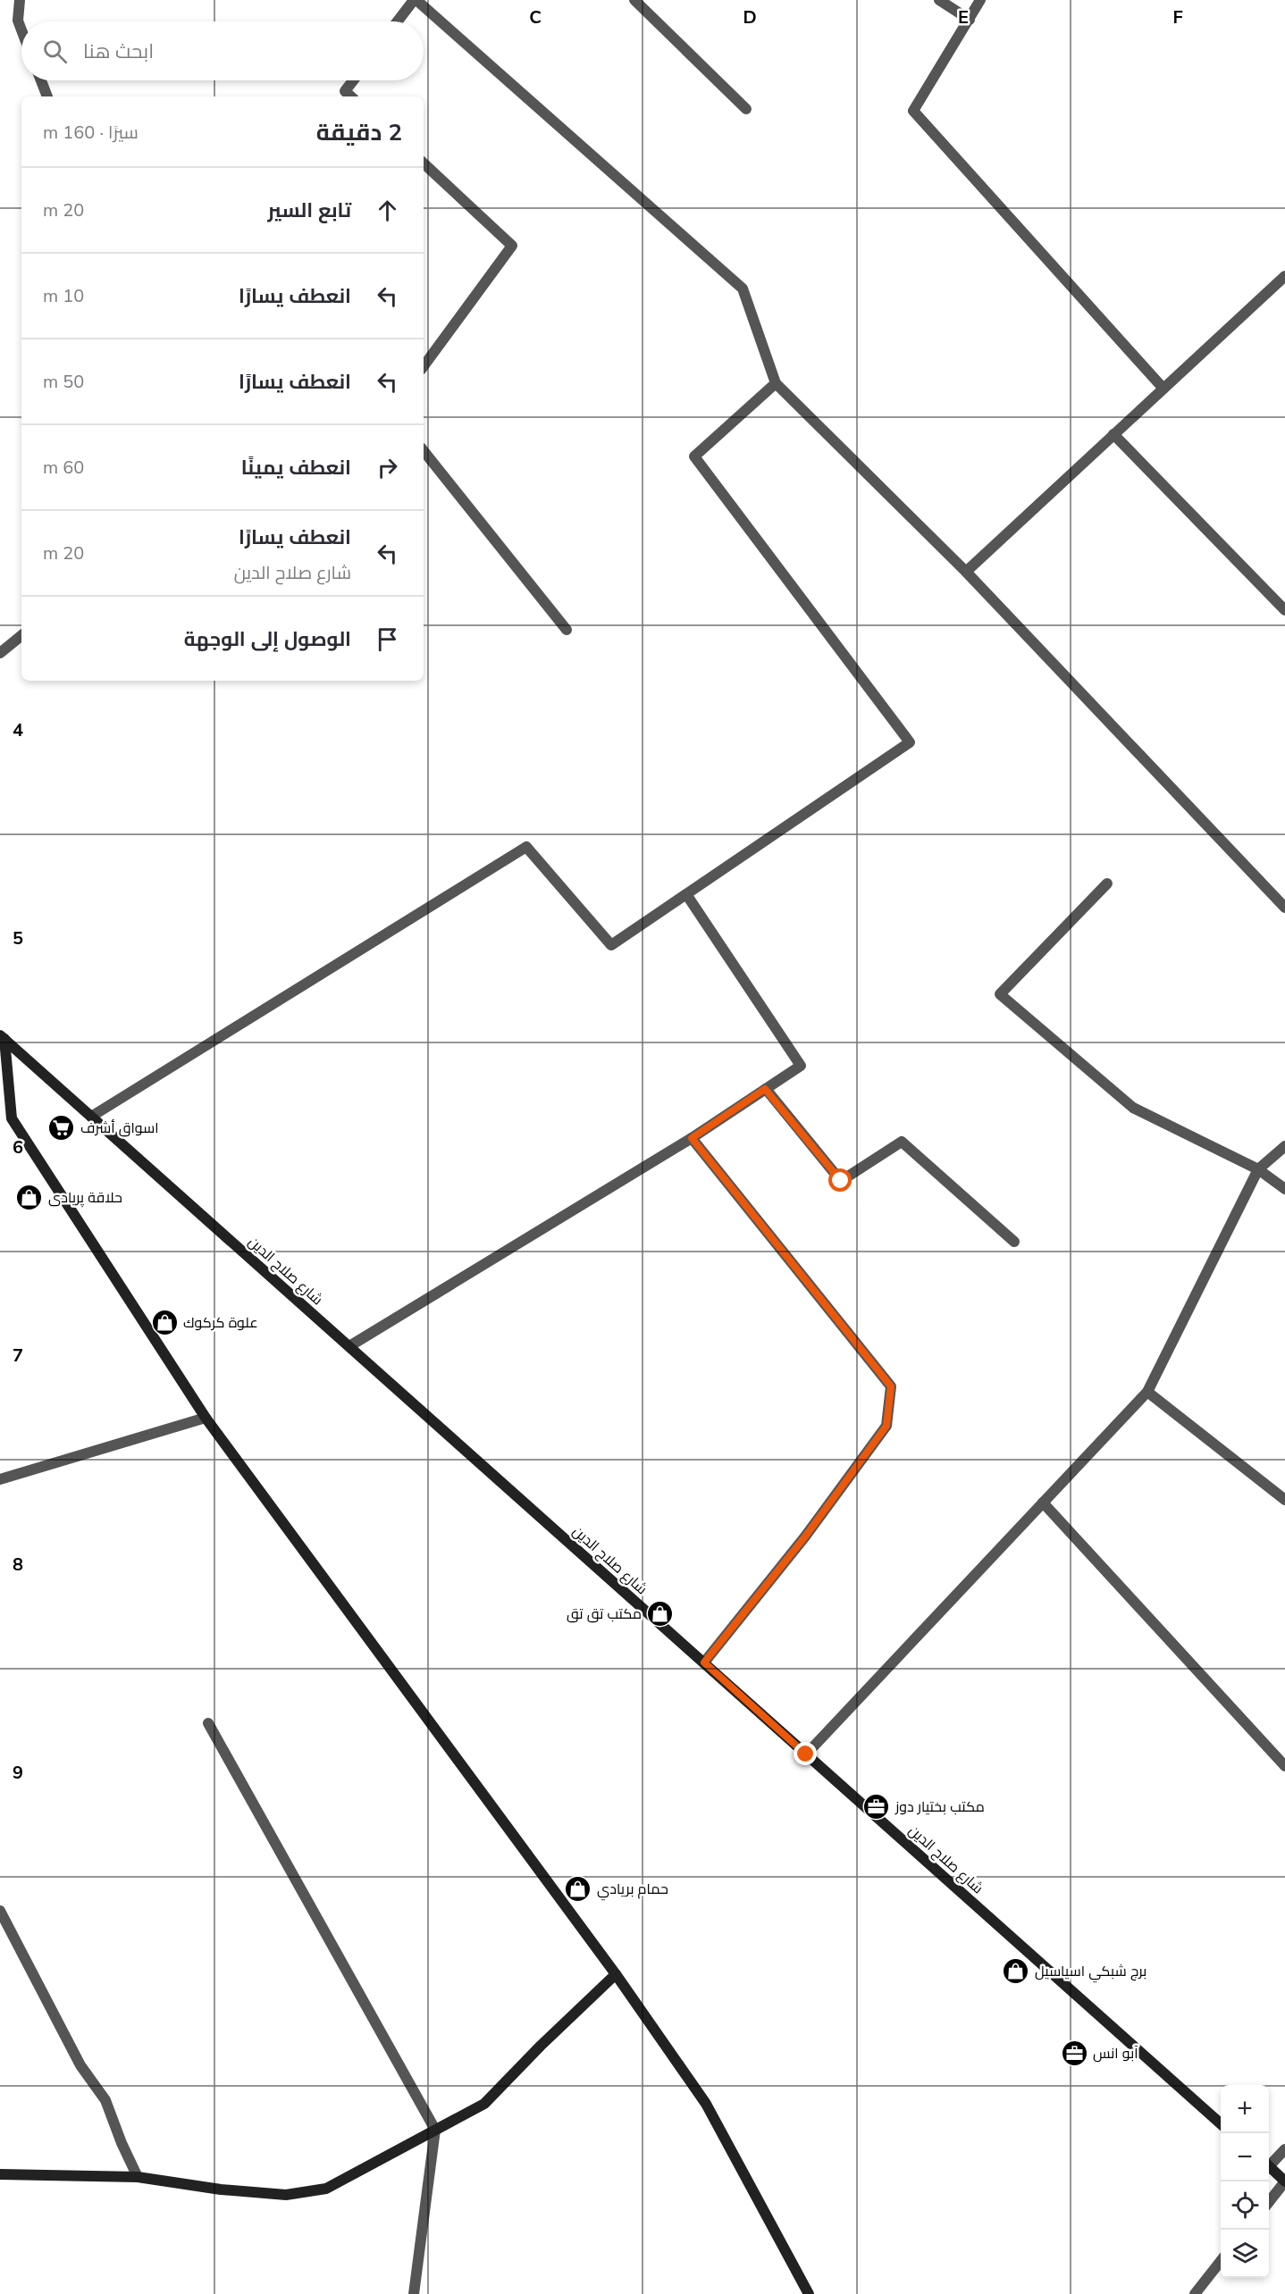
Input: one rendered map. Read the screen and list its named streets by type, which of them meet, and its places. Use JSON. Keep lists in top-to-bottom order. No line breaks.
{"streets":{"street":["شارع صلاح الدين"]},"places":{"supermarket":["اسواق أشرف"],"shop":["حلاقة پریادی","علوة كركوك","مکتب تق تق","حمام بريادي","برج شبکي اسیاسیل"],"office":["مكتب بختيار دوز","آبو انس"]},"page":{"search":"ابحث هنا","heading":["2 دقيقة","سيرًا · 160 m"],"list":[["تابع السير","20 m"],["انعطف يسارًا","10 m"],["انعطف يسارًا","50 m"],["انعطف يمينًا","60 m"],["انعطف يسارًا","شارع صلاح الدين","20 m"],"الوصول إلى الوجهة"],"map_buttons":["+","−"]},"grid":{"columns":["C","D","E","F"],"rows":["4","5","6","7","8","9"]}}
